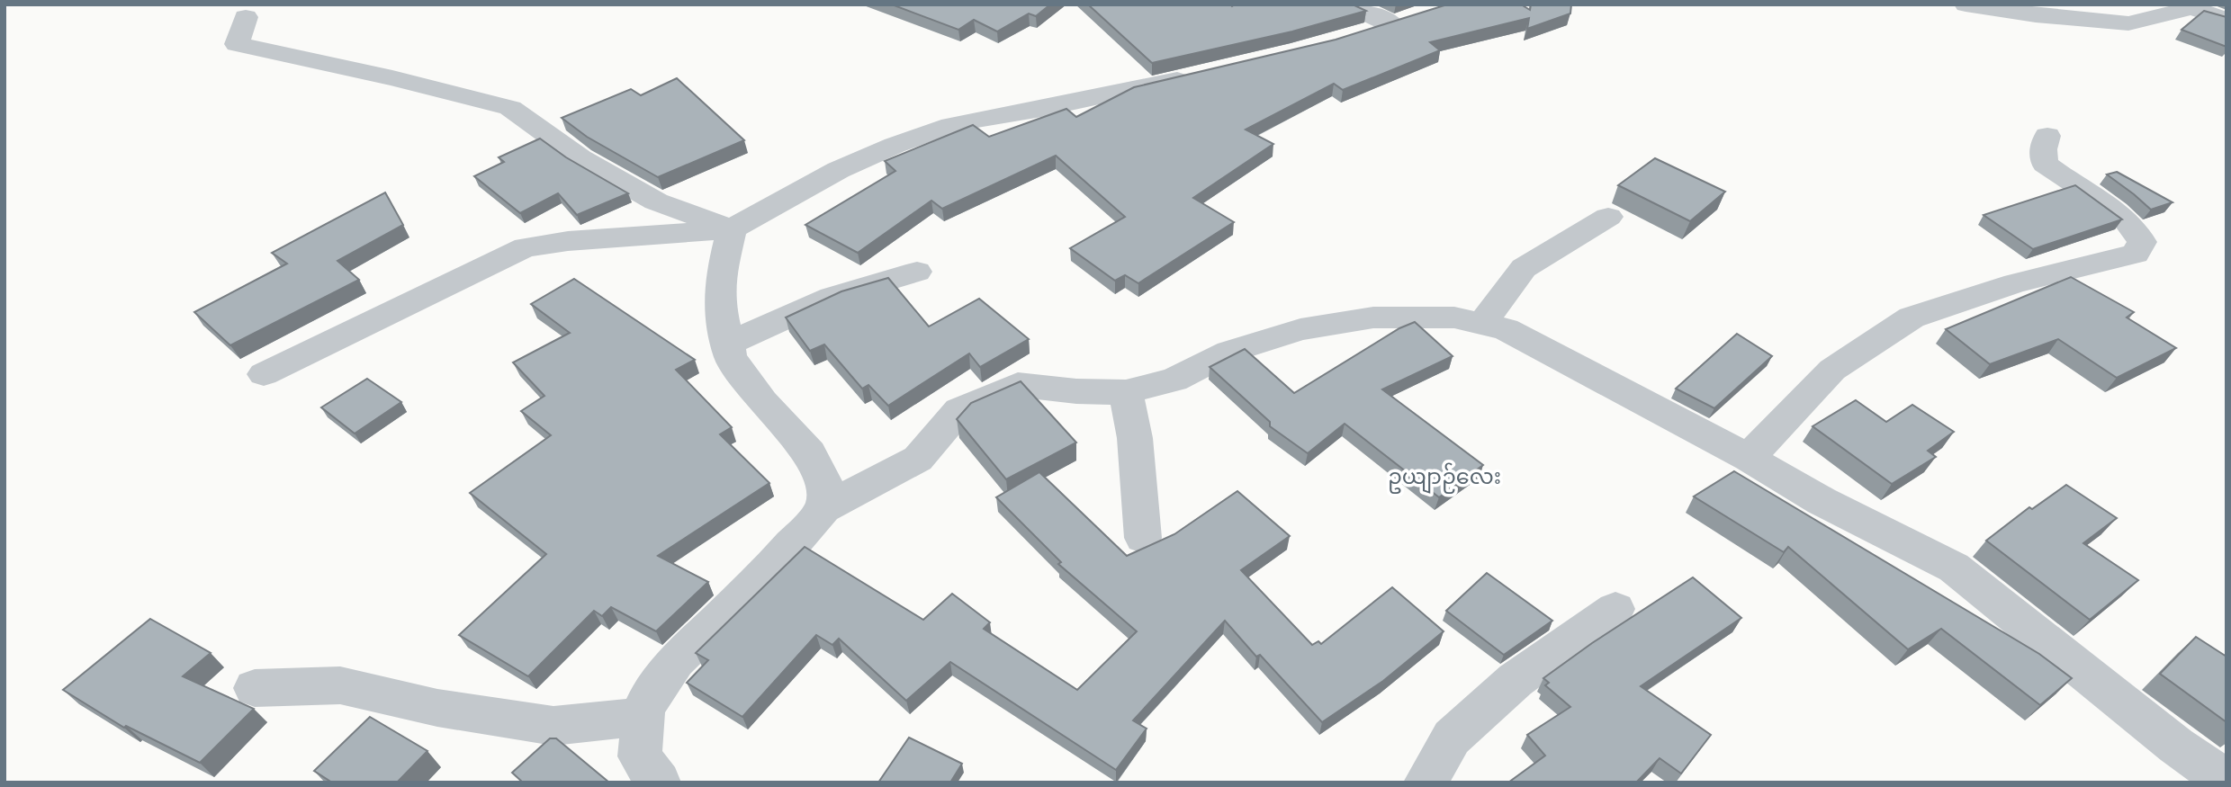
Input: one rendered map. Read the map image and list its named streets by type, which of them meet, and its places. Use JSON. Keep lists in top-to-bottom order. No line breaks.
{"districts":["ဥယျာဉ်လေး"]}
